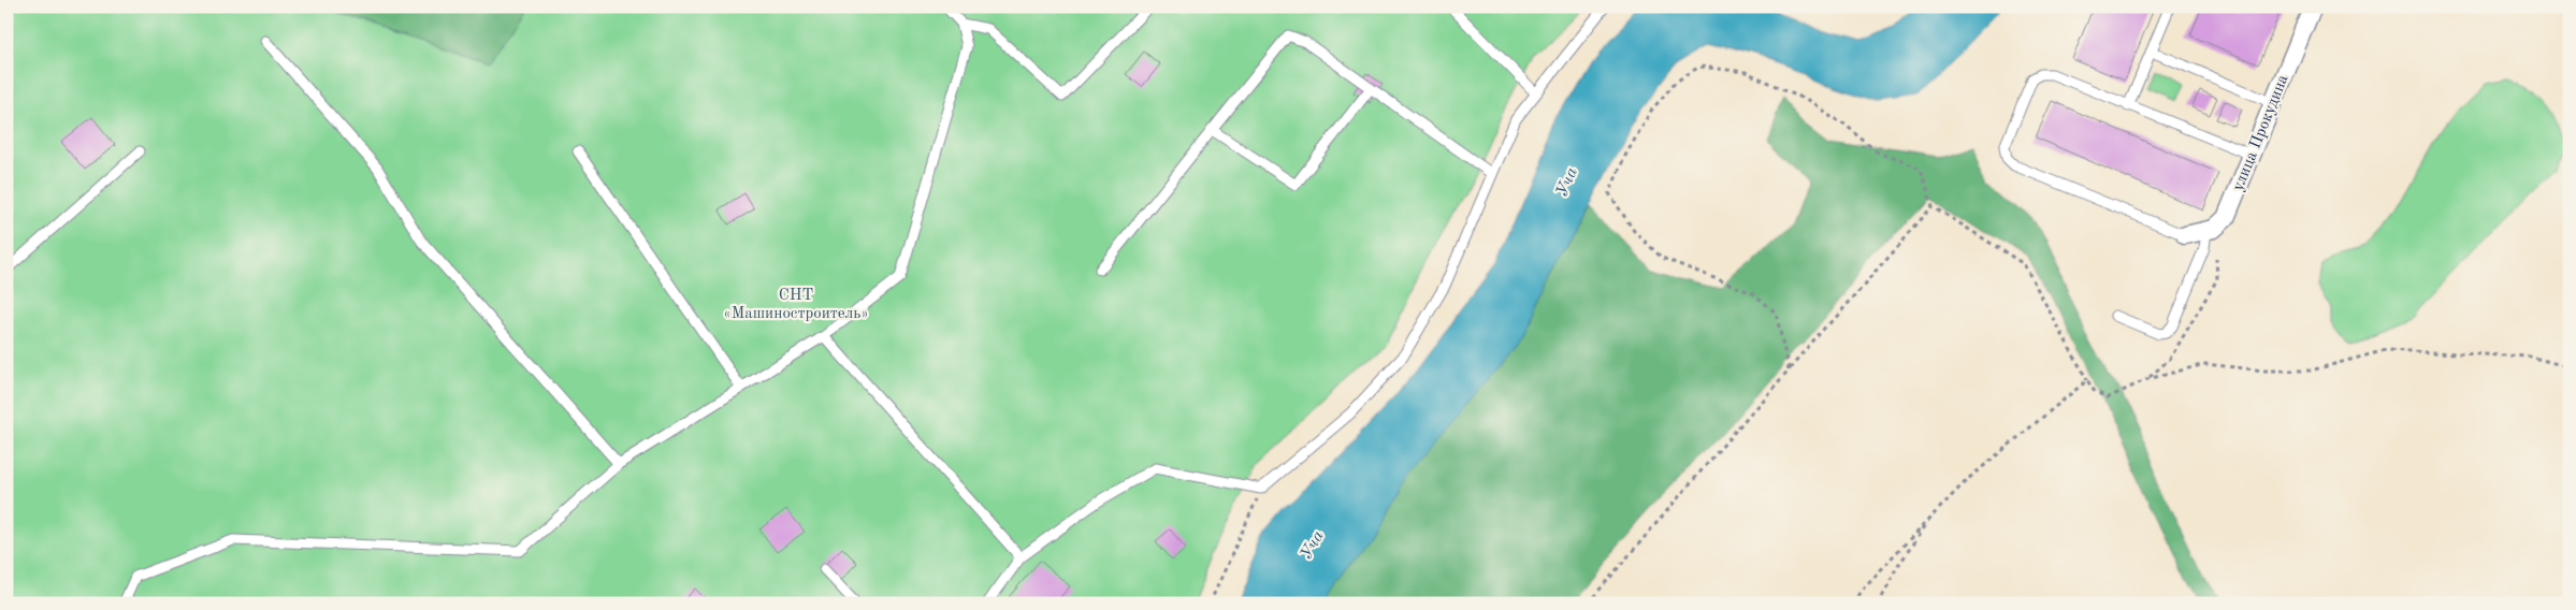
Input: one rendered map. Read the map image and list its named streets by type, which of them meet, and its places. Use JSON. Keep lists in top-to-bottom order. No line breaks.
{"streets":{"street":["улица Прокудина"]},"water":["Уча"],"parks":["СНТ «Машиностроитель»"]}
